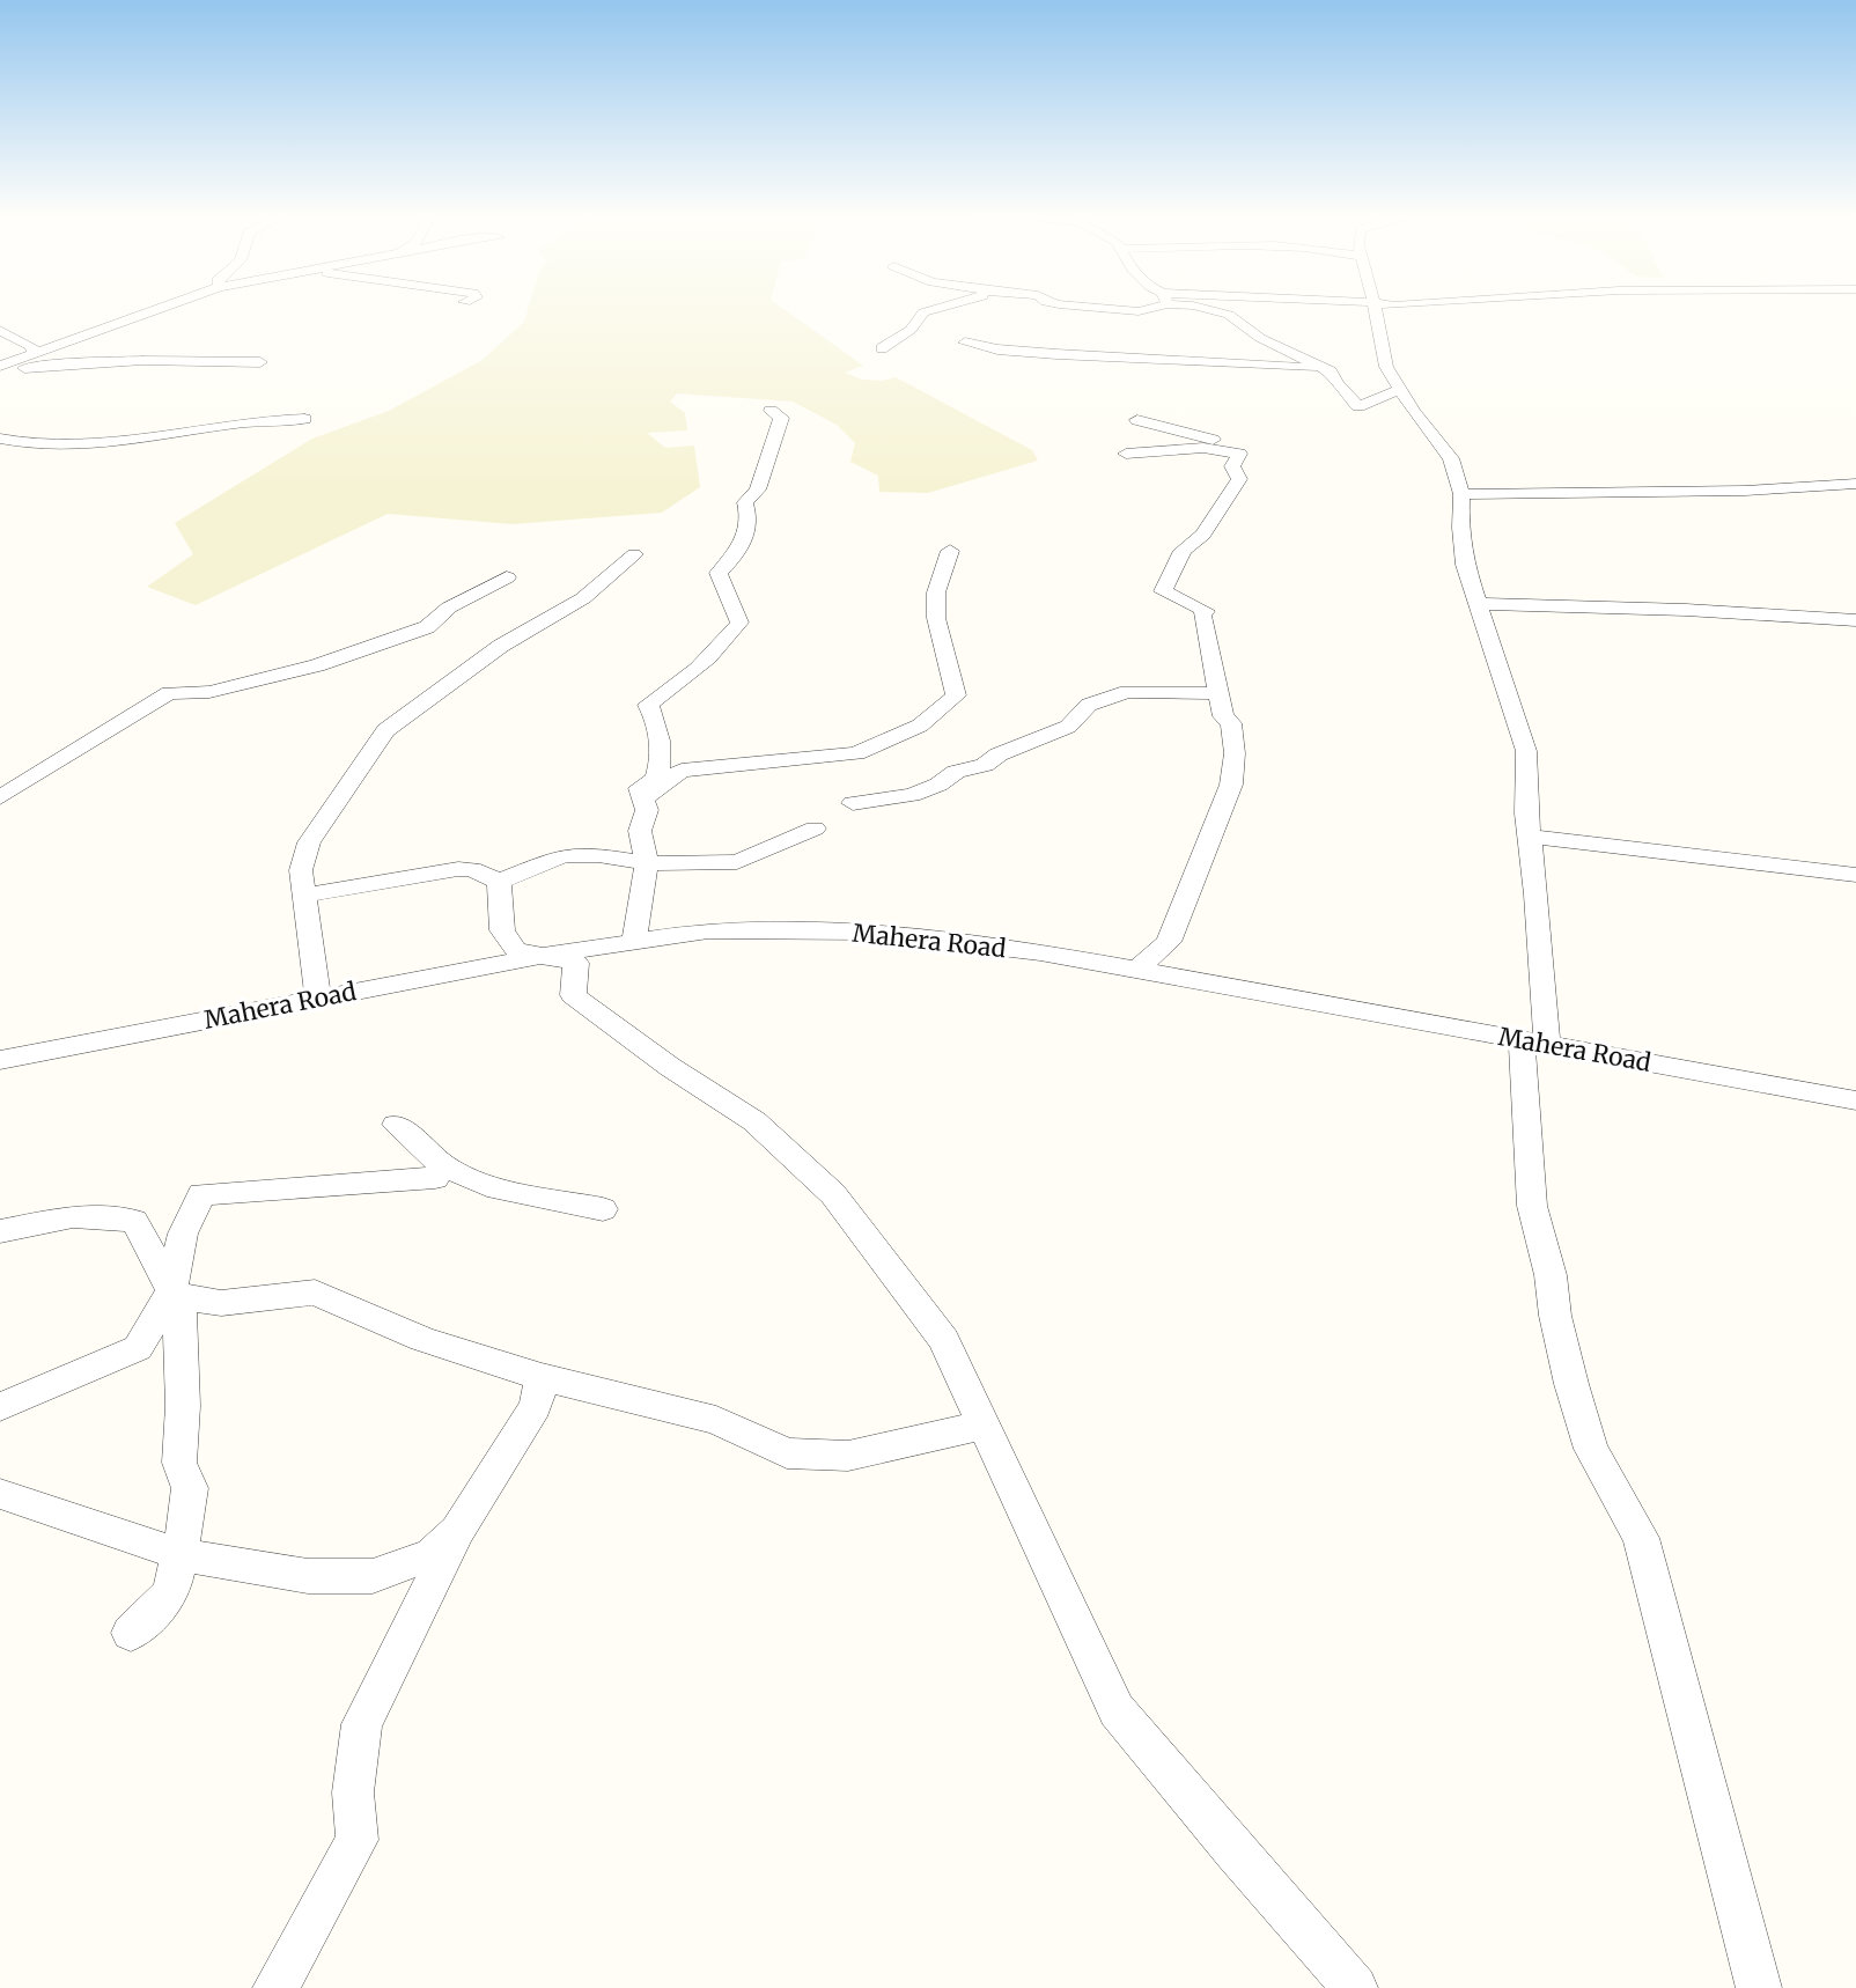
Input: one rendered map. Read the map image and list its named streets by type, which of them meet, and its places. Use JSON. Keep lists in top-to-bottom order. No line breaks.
{"streets":{"street":["Mahera Road"]}}
